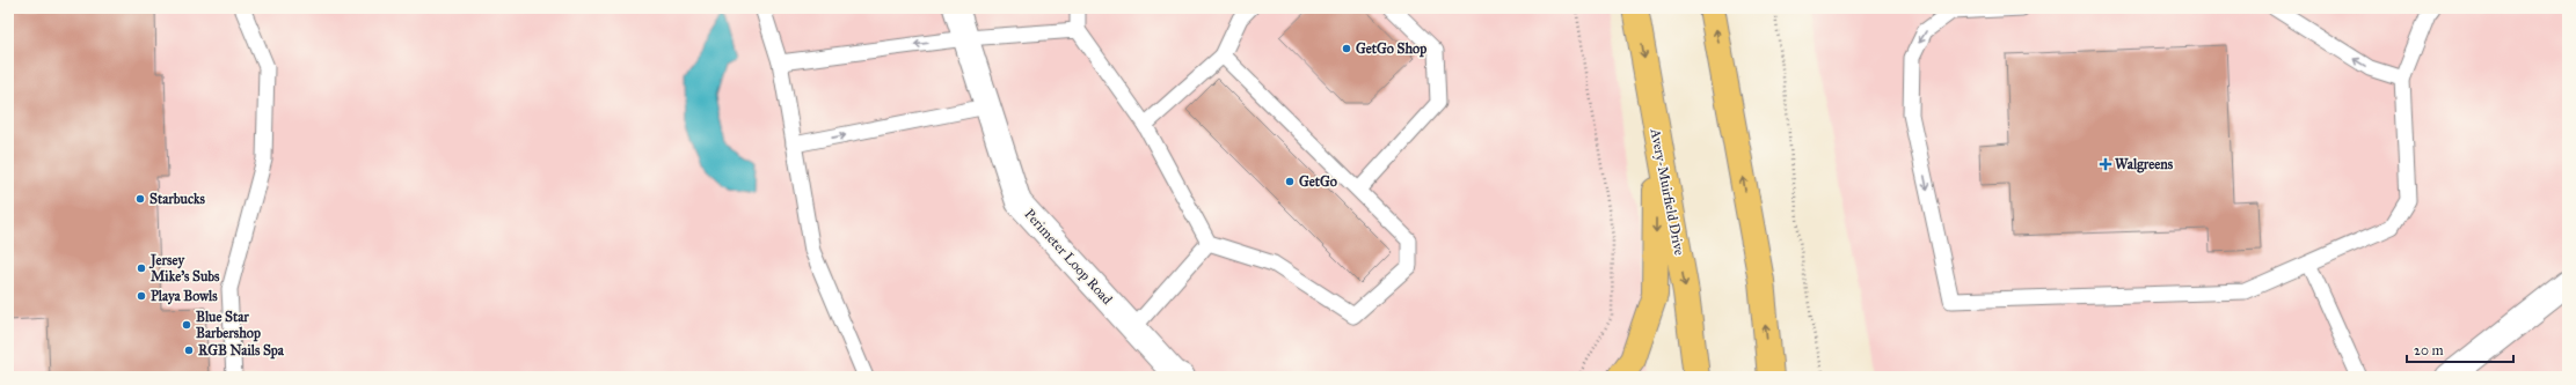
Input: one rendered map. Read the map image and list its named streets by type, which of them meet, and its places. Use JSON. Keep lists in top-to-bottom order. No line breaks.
{"streets":{"main road":["Avery-Muirfield Drive"],"street":["Perimeter Loop Road"]},"places":{"other":["GetGo Shop","GetGo","Starbucks","Jersey Mike's Subs","Playa Bowls","Blue Star Barbershop","RGB Nails Spa"],"health":["Walgreens"]},"scale_bar":"20 m"}
